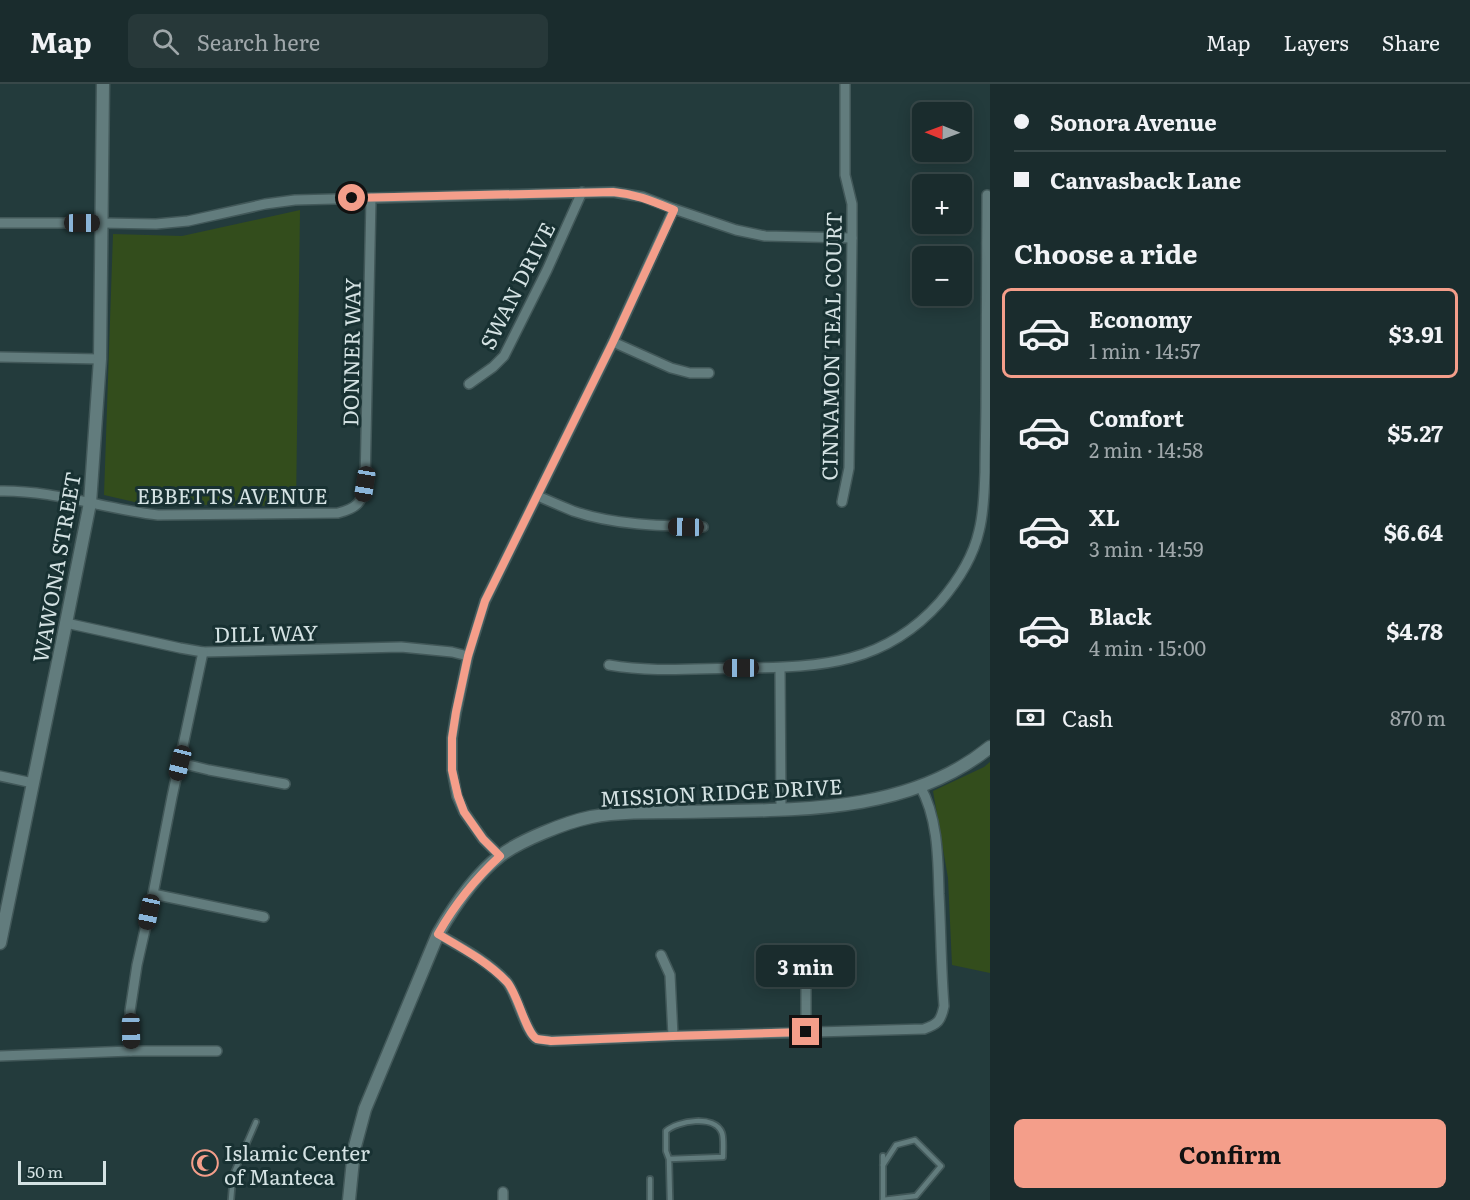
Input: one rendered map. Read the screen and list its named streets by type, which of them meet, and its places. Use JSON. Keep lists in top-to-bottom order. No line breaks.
{"streets":{"street":["SWAN DRIVE","CINNAMON TEAL COURT","DONNER WAY","EBBETTS AVENUE","WAWONA STREET","DILL WAY","MISSION RIDGE DRIVE"]},"crossings":[["DONNER WAY","EBBETTS AVENUE"],["EBBETTS AVENUE","WAWONA STREET"],["WAWONA STREET","DILL WAY"]],"places":{"mosque":["Islamic Center of Manteca"]},"scale_bar":"50 m","north":"left","page":{"header":"Map","search":"Search here","nav":["Map","Layers","Share"],"banner":["Sonora Avenue","Canvasback Lane"],"map_buttons":["+","−"],"heading":"Choose a ride","list":[{"name":"Economy","note":"1 min · 14:57","value":"$3.91"},{"name":"Comfort","note":"2 min · 14:58","value":"$5.27"},{"name":"XL","note":"3 min · 14:59","value":"$6.64"},{"name":"Black","note":"4 min · 15:00","value":"$4.78"}],"pay":["Cash","870 m"],"bubble":"3 min","buttons":"Confirm","scale":"50 m"}}
